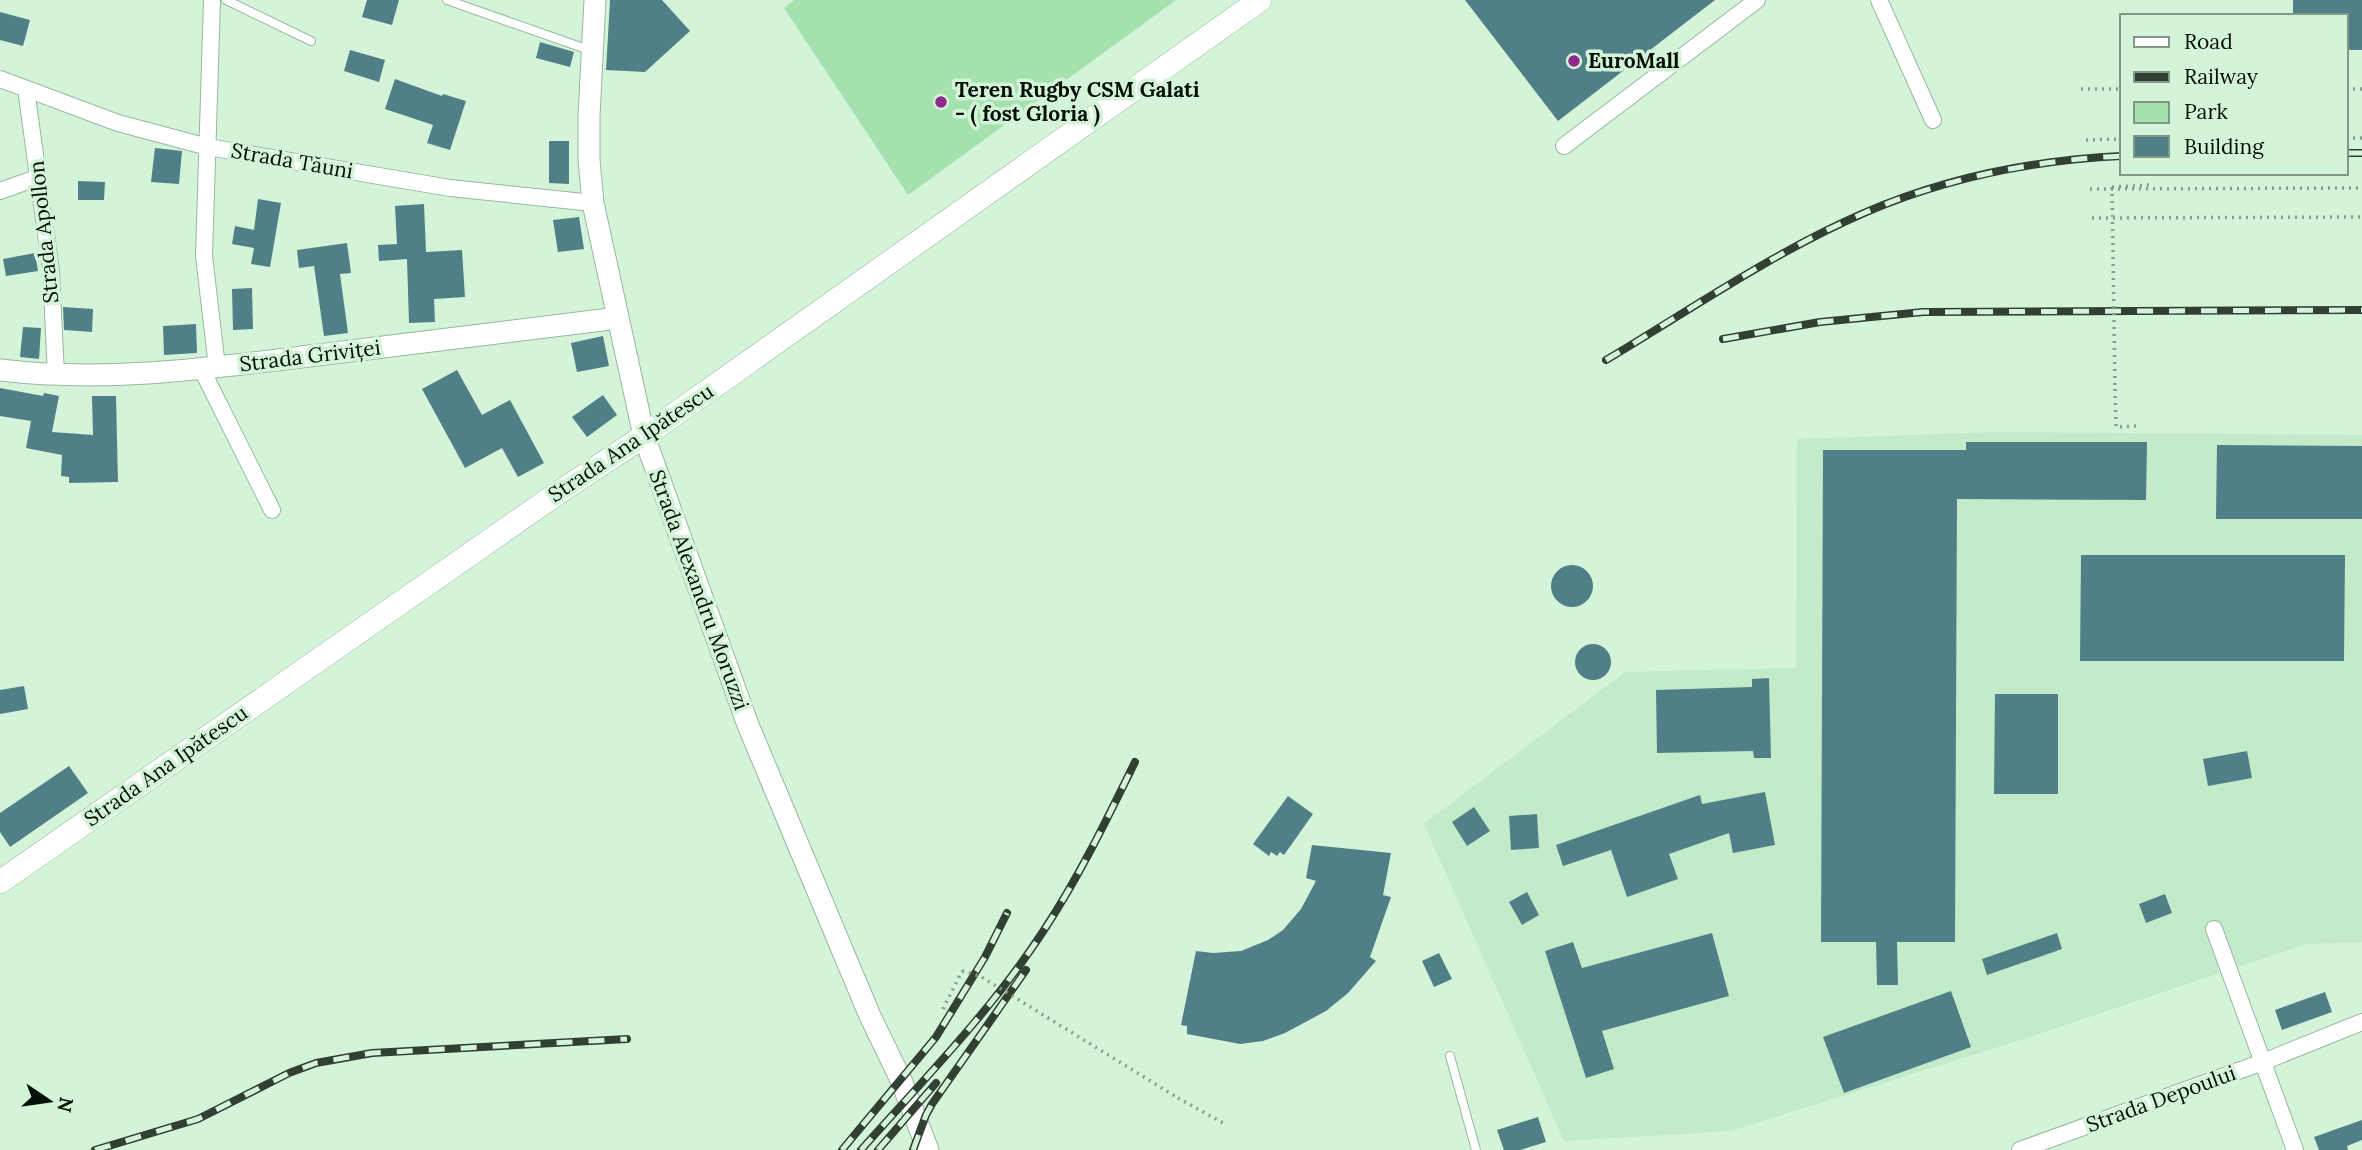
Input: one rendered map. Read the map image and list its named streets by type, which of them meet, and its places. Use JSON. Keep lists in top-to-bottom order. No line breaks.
{"streets":{"main road":["Strada Ana Ipătescu"],"street":["Strada Tăuni","Strada Apollon","Strada Griviței","Strada Alexandru Moruzzi","Strada Depoului"]},"crossings":[["Strada Tăuni","Strada Apollon"],["Strada Tăuni","Strada Alexandru Moruzzi"],["Strada Apollon","Strada Griviței"],["Strada Griviței","Strada Alexandru Moruzzi"],["Strada Ana Ipătescu","Strada Alexandru Moruzzi"]],"places":["EuroMall","Teren Rugby CSM Galati - ( fost Gloria )"],"legend":["Road","Railway","Park","Building"],"north":"right"}
